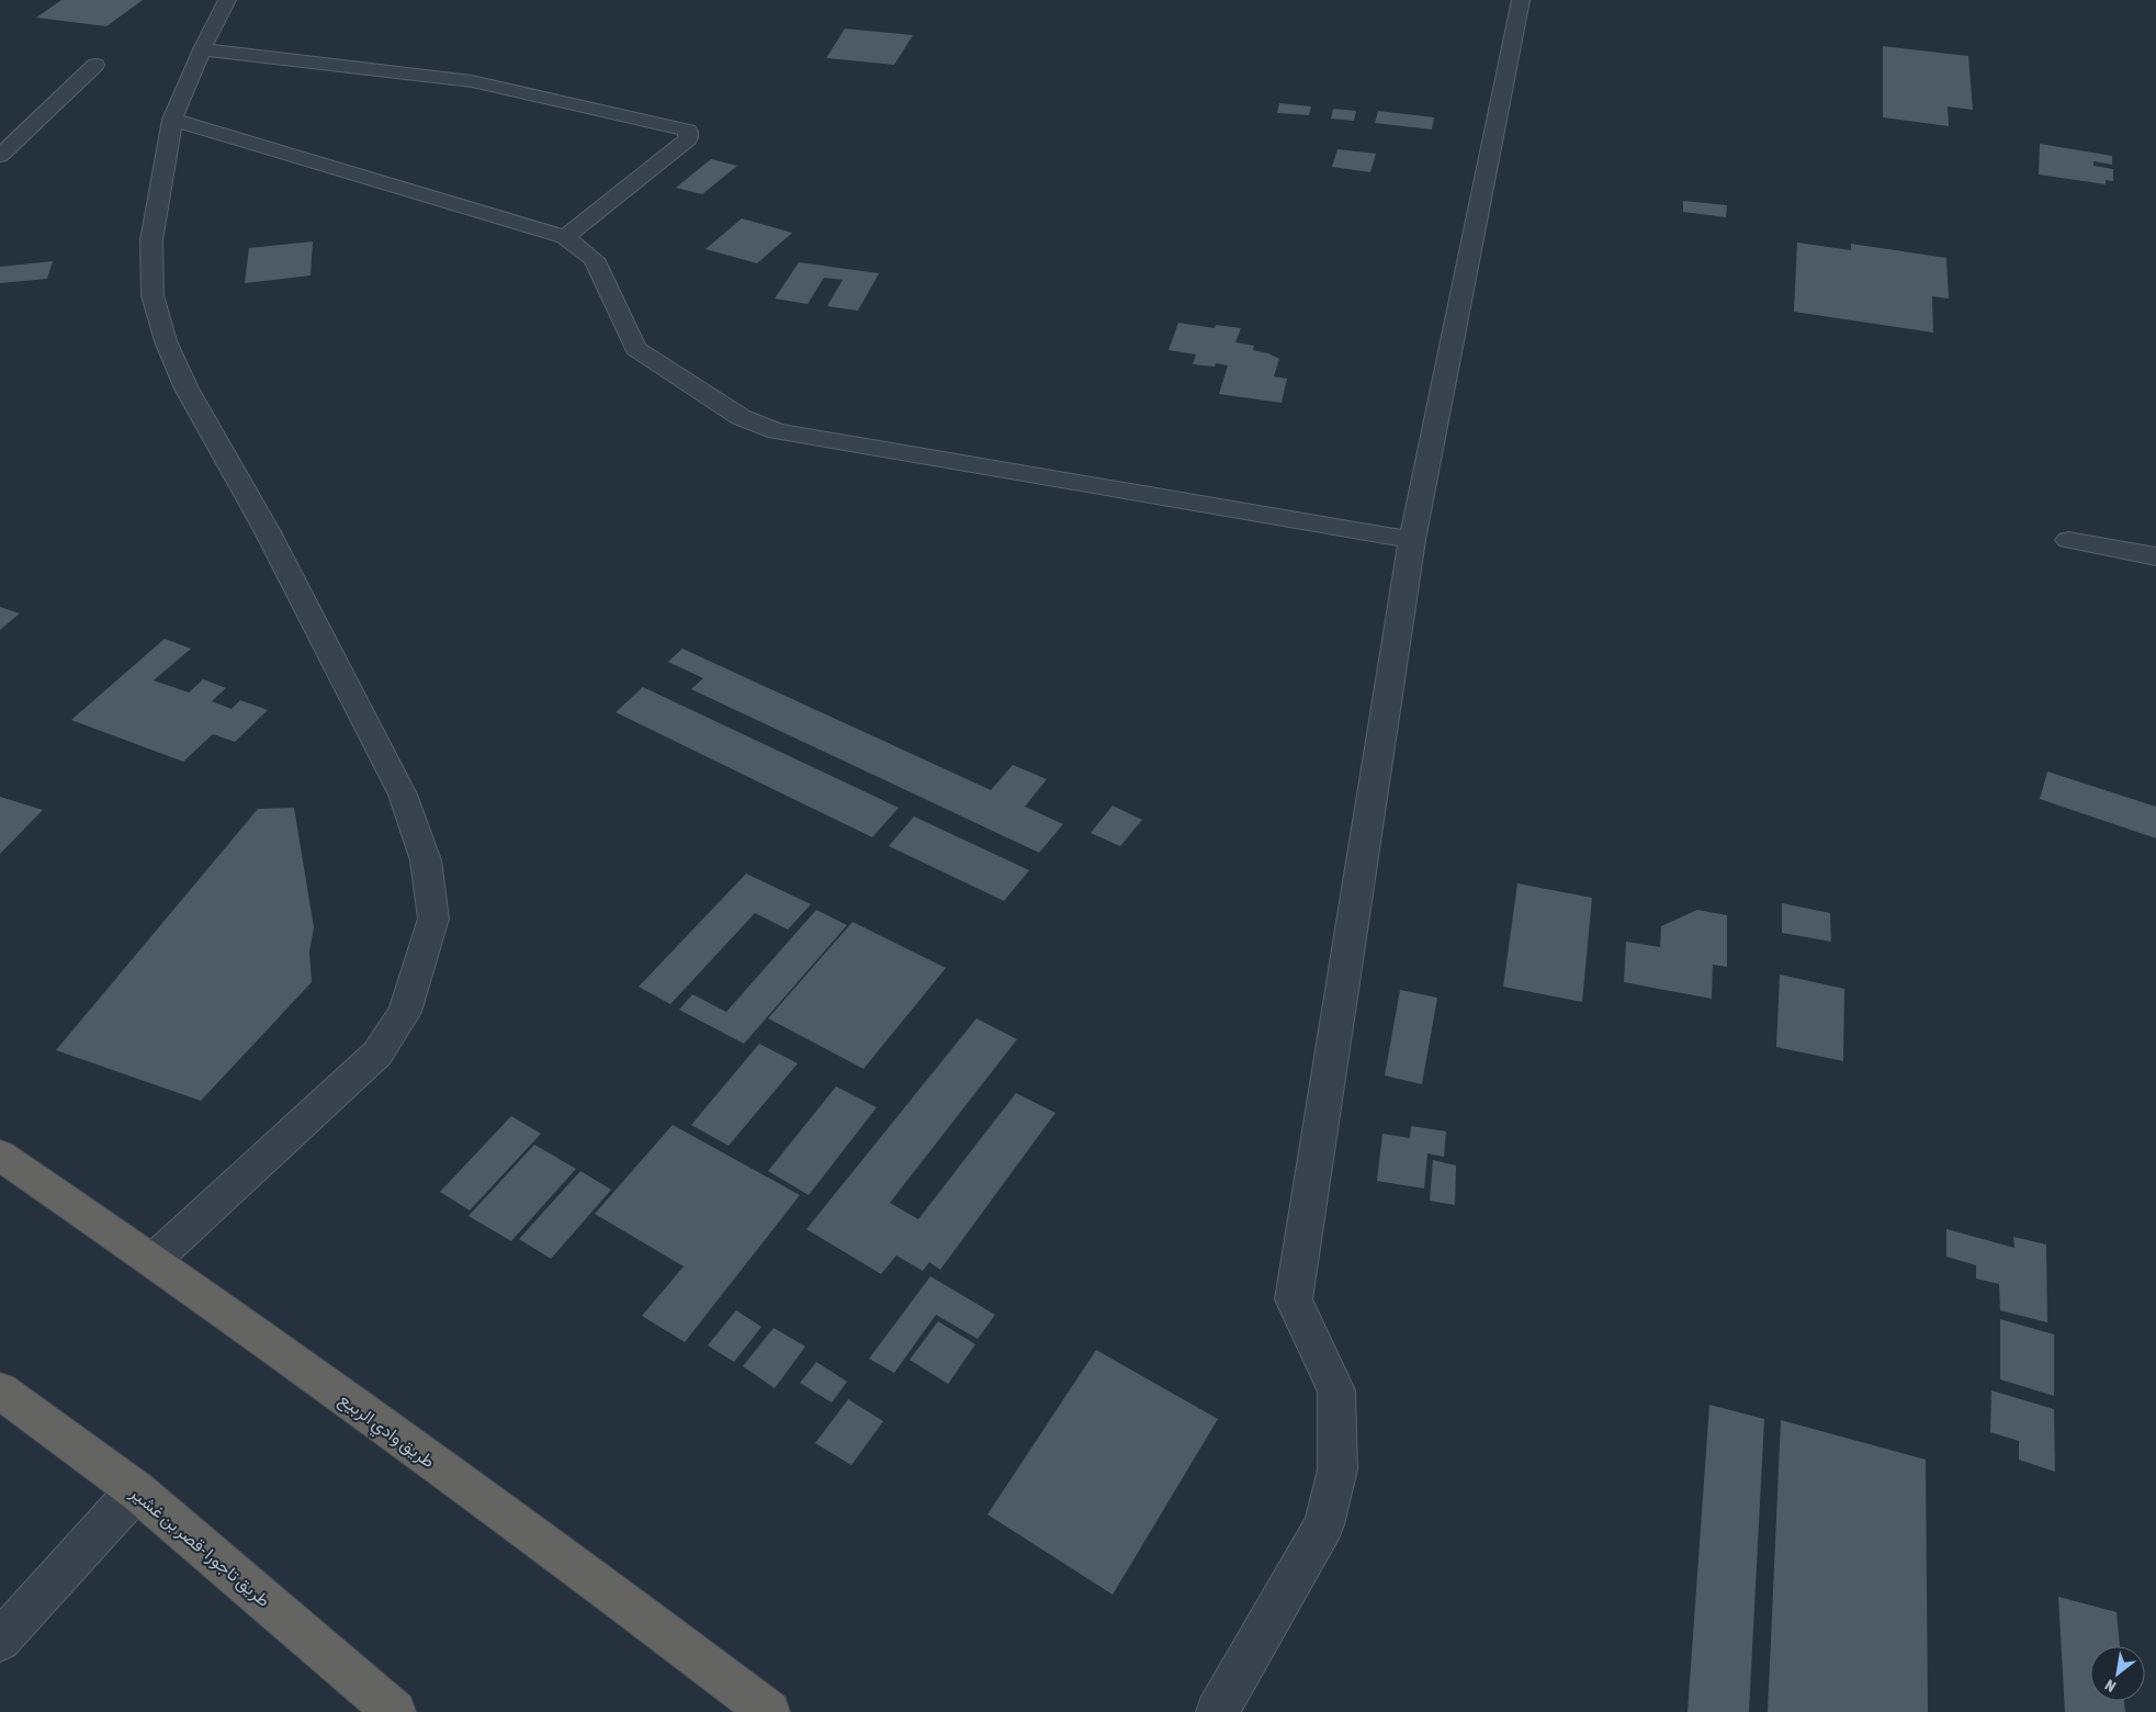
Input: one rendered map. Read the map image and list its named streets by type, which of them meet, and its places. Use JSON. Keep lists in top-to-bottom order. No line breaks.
{"streets":{"highway":["طريق وادي الربيع","طريق تاجورا -قصر بن غشير"]},"north":"bottom left"}
